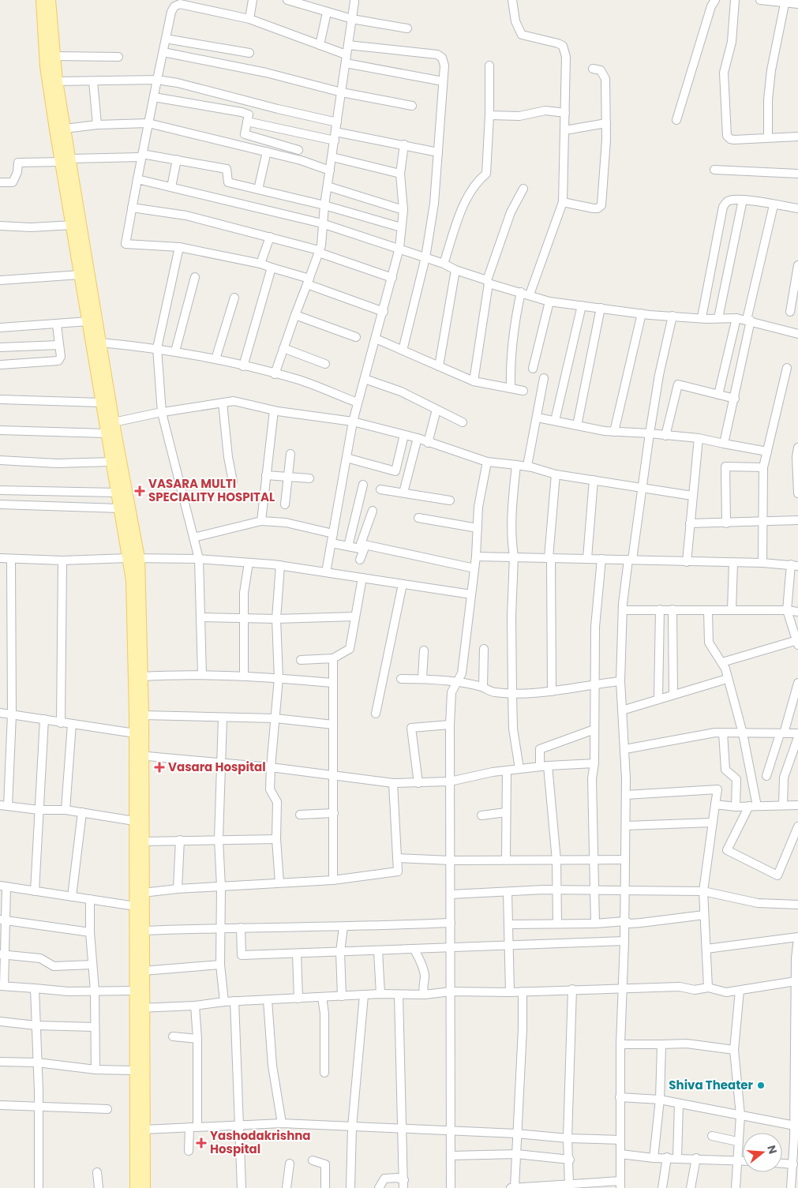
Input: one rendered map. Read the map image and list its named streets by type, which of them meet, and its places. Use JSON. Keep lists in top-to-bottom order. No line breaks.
{"places":{"health":["VASARA MULTI SPECIALITY HOSPITAL","Vasara Hospital","Yashodakrishna Hospital"],"other":["Shiva Theater"]},"north":"right"}
